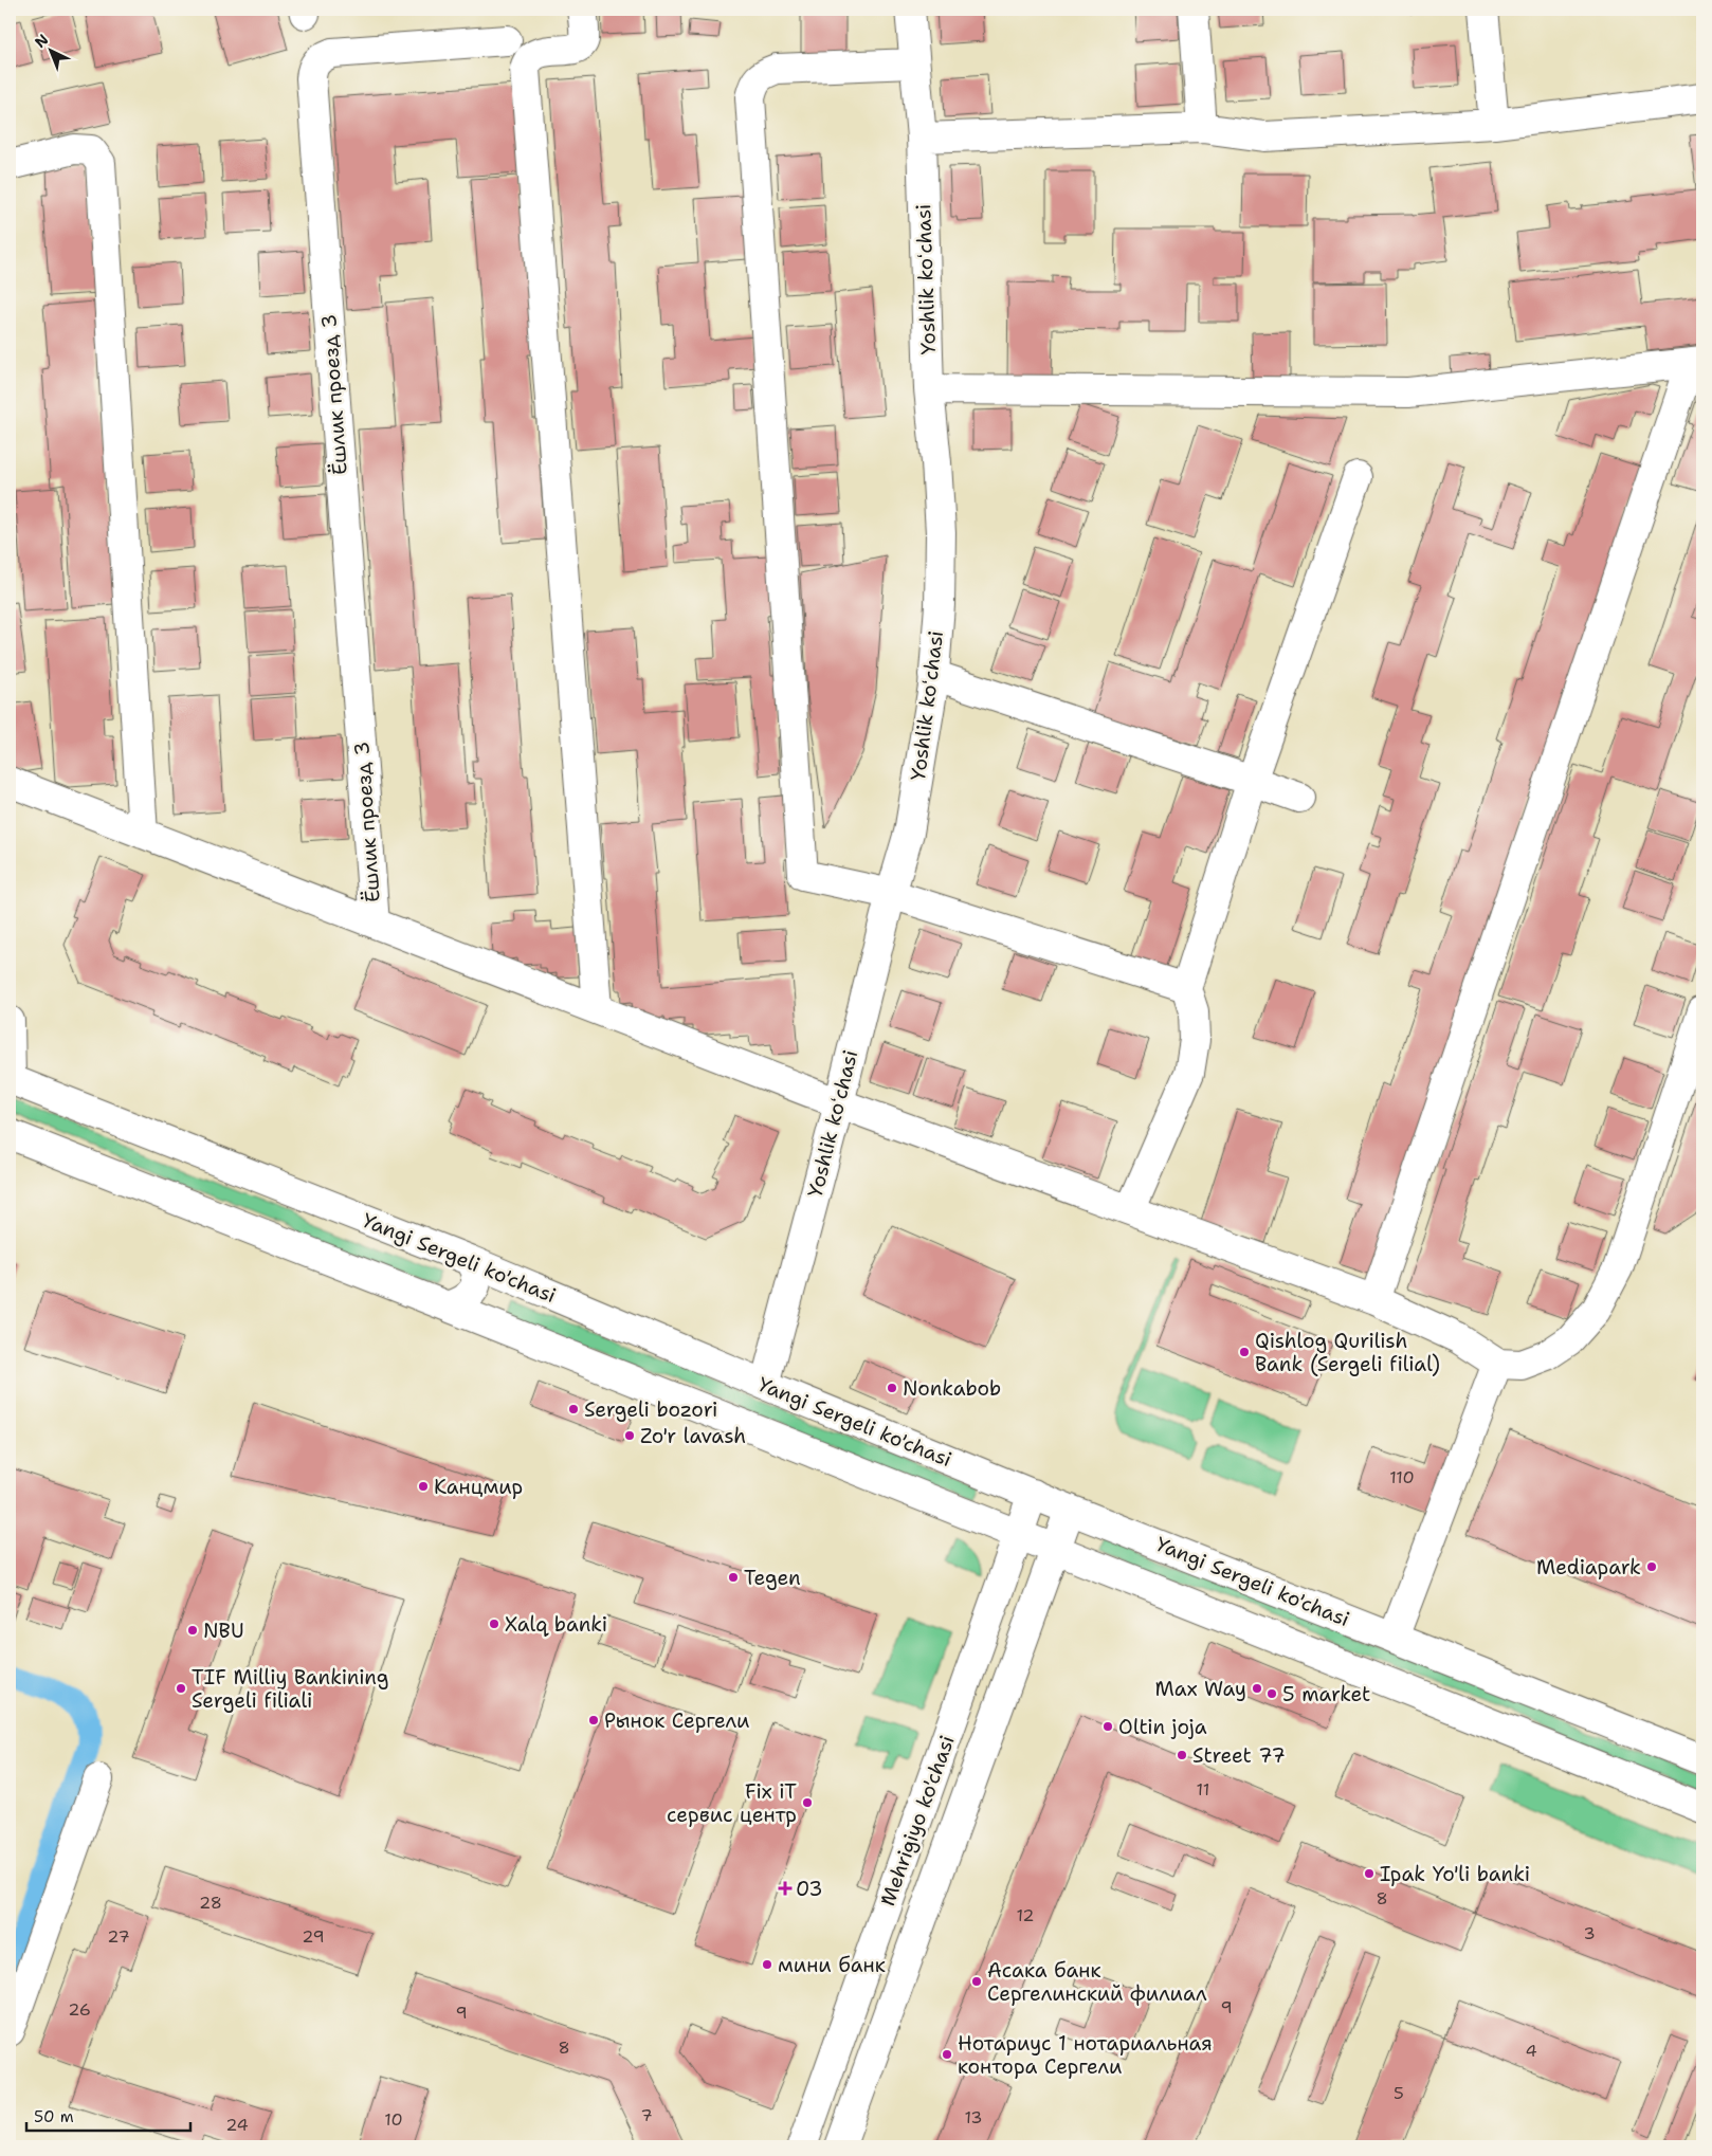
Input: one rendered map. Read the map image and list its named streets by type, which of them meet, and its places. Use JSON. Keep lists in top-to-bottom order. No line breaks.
{"streets":{"street":["Yoshlik koʻchasi","Ёшлик проезд 3","Yangi Sergeli ko'chasi","Mehrigiyo ko'chasi"]},"crossings":[["Yoshlik koʻchasi","Yangi Sergeli ko'chasi"],["Yangi Sergeli ko'chasi","Mehrigiyo ko'chasi"]],"places":{"other":["Qishlog Qurilish Bank (Sergeli filial)","Nonkabob","Sergeli bozori","Zo'r lavash","Канцмир","Mediapark","Tegen","Xalq banki","NBU","TIF Milliy Bankining Sergeli filiali","Max Way","5 market","Рынок Сергели","Oltin joja","Street 77","Fix iT сервис центр","Ipak Yo'li banki","мини банк","Асака банк Сергелинский филиал","Нотариус 1 нотариальная контора Сергели"],"health":["03"]},"house_numbers":["110","11","8","28","12","3","27","29","9","26","9","8","4","5","7","13","10","24"],"scale_bar":"50 m","north":"top left"}
